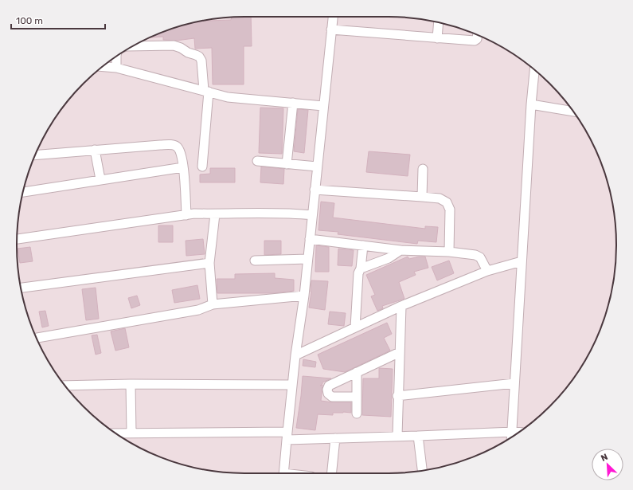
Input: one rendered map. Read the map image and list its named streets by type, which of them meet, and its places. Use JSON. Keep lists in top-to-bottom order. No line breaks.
{"scale_bar":"100 m","north":"top left"}
